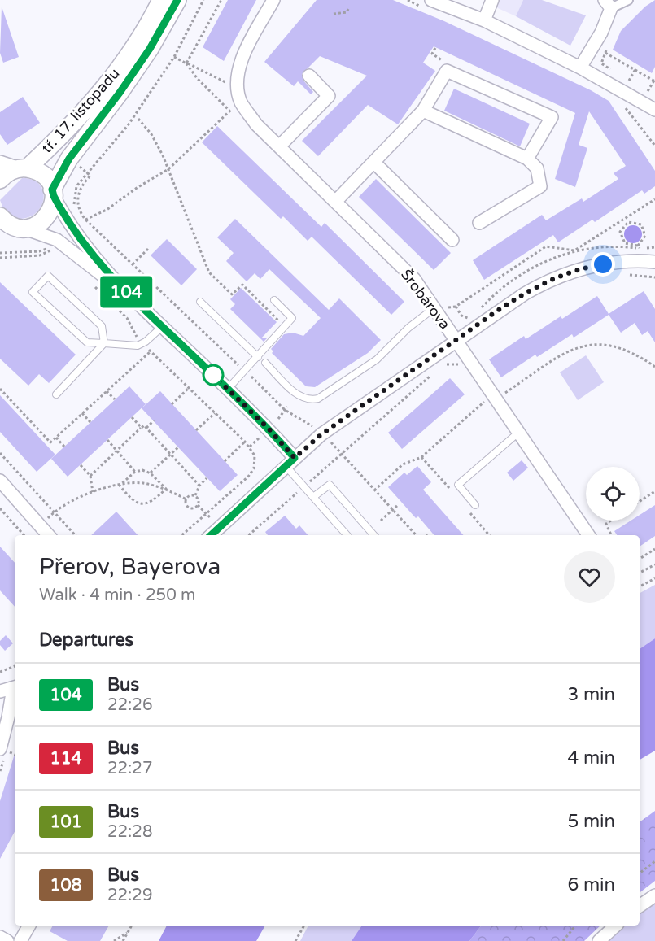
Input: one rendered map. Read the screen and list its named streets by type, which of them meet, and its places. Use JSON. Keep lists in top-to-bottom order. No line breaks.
{"streets":{"main road":["tř. 17. listopadu"],"street":["Šrobárova"]},"lines":["bus line 104"],"page":{"on_map":"104","heading":[["Přerov, Bayerova","Walk · 4 min · 250 m"],"Departures"],"list":[{"mark":"104","name":"Bus","note":"22:26","value":"3 min"},{"mark":"114","name":"Bus","note":"22:27","value":"4 min"},{"mark":"101","name":"Bus","note":"22:28","value":"5 min"},{"mark":"108","name":"Bus","note":"22:29","value":"6 min"}]}}
